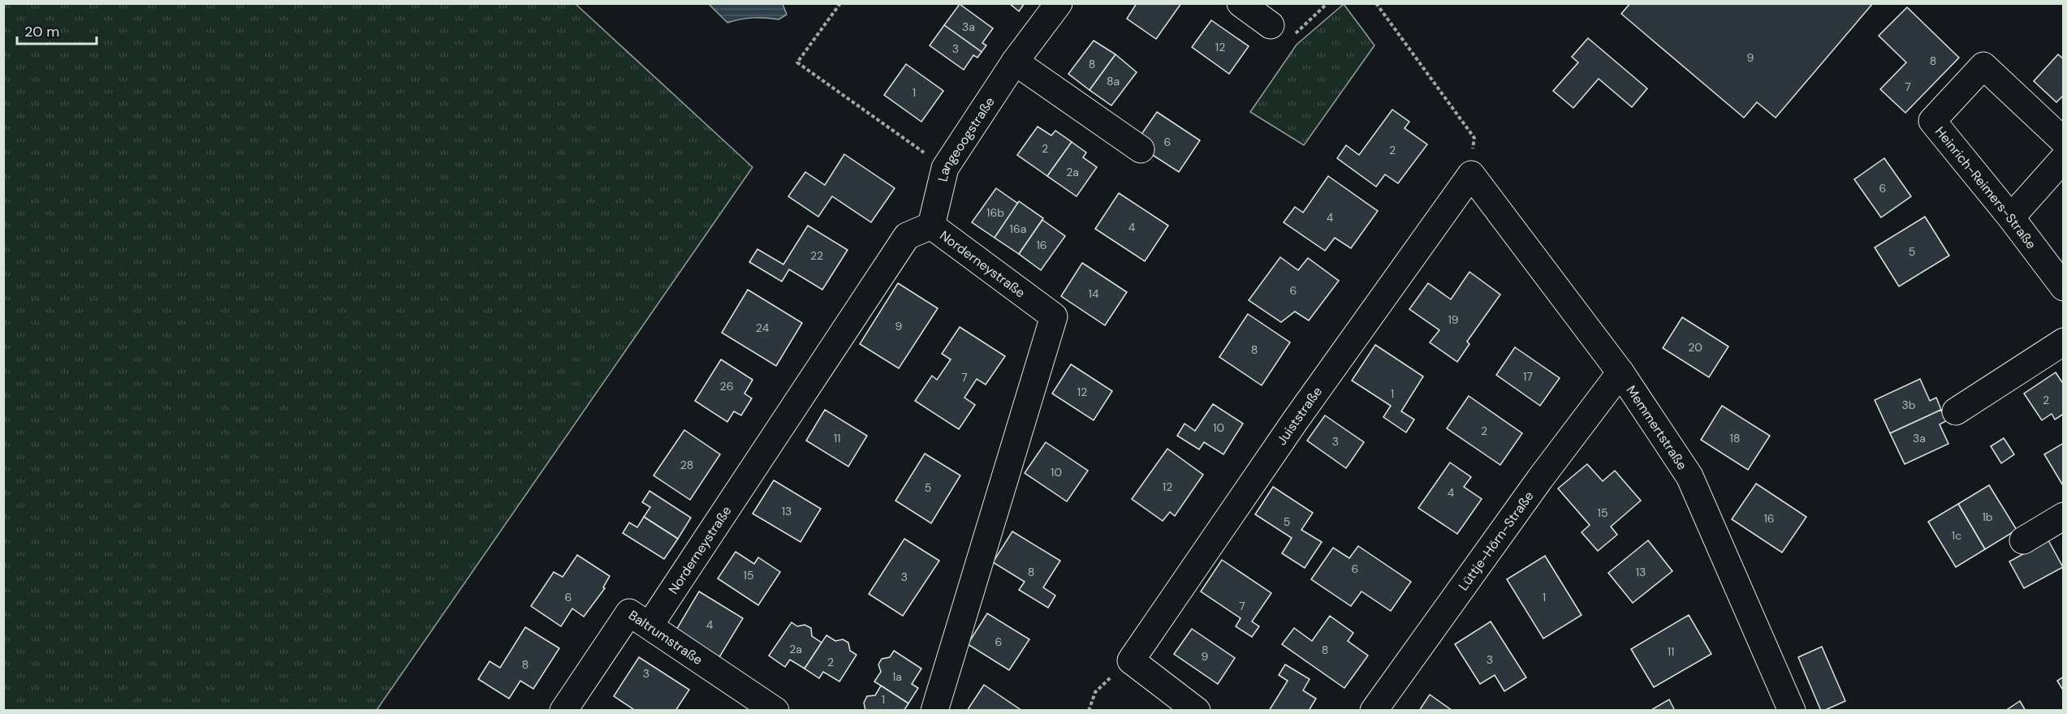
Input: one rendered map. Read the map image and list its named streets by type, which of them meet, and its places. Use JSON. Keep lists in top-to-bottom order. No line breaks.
{"streets":{"street":["Langeoogstraße","Heinrich-Reimers-Straße","Norderneystraße","Juiststraße","Memmertstraße","Lüttje-Hörn-Straße","Baltrumstraße"]},"crossings":[["Langeoogstraße","Norderneystraße"],["Norderneystraße","Baltrumstraße"],["Juiststraße","Memmertstraße"],["Memmertstraße","Lüttje-Hörn-Straße"]],"house_numbers":["3a","12","3","9","8","8","8a","7","1","6","2","2","2a","6","16b","4","4","16a","16","5","22","6","14","19","9","24","20","8","17","7","26","12","1","2","3b","10","2","11","18","3a","3","28","10","12","5","4","13","15","1b","16","5","1c","6","8","13","15","3","6","1","7","4","6","2a","8","11","9","3","2","8","3","1a","1"],"scale_bar":"20 m"}
